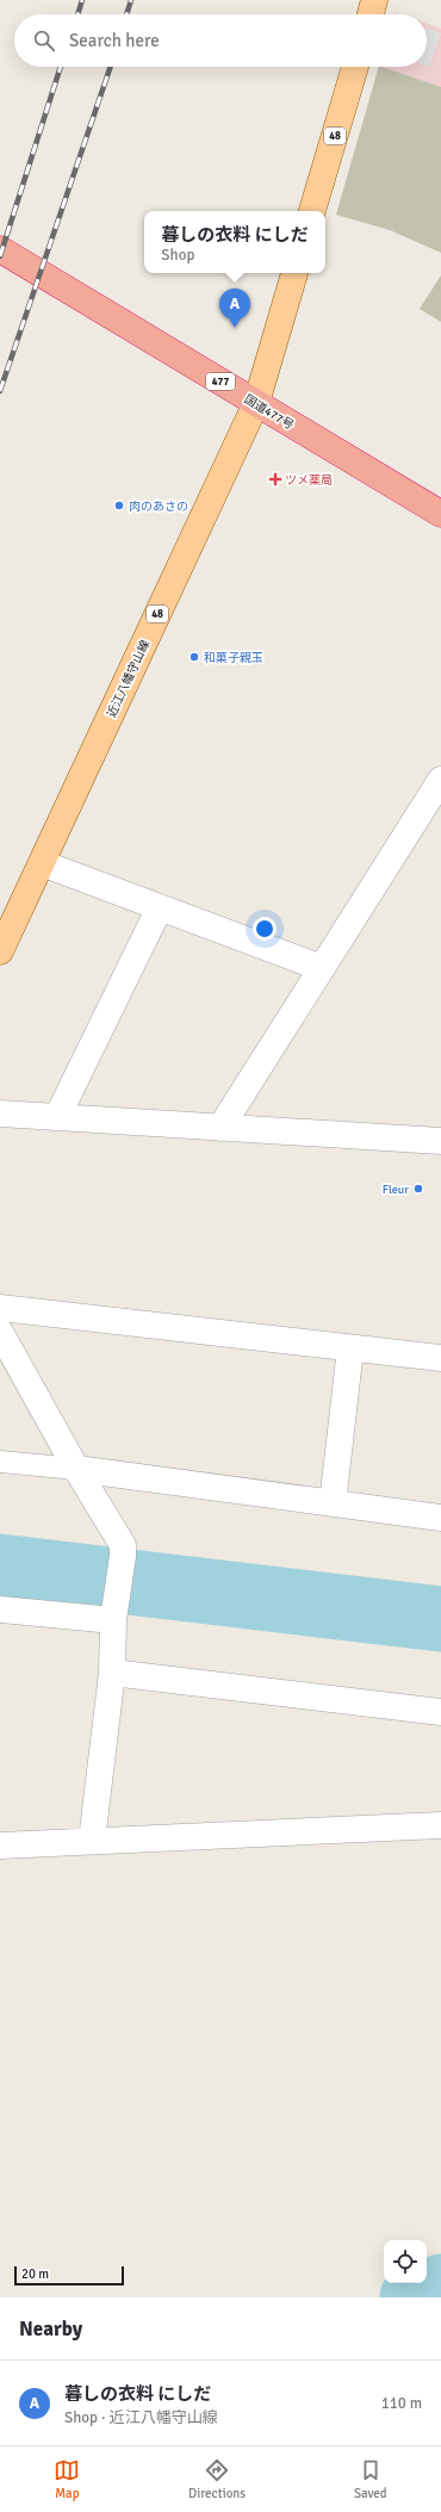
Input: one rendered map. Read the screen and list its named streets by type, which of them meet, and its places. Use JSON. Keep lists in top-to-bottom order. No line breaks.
{"streets":{"highway":["477","国道477号"],"main road":["48","近江八幡守山線"]},"crossings":[["国道477号","近江八幡守山線"]],"places":{"health":["ツメ薬局"],"other":["肉のあさの","和菓子親玉","Fleur"]},"scale_bar":"20 m","page":{"search":"Search here","popup":["暮しの衣料 にしだ","Shop"],"pins":"A","scale":"20 m","heading":"Nearby","list":[{"mark":"A","name":"暮しの衣料 にしだ","note":"Shop · 近江八幡守山線","value":"110 m"}],"nav":["Map","Directions","Saved"]}}
